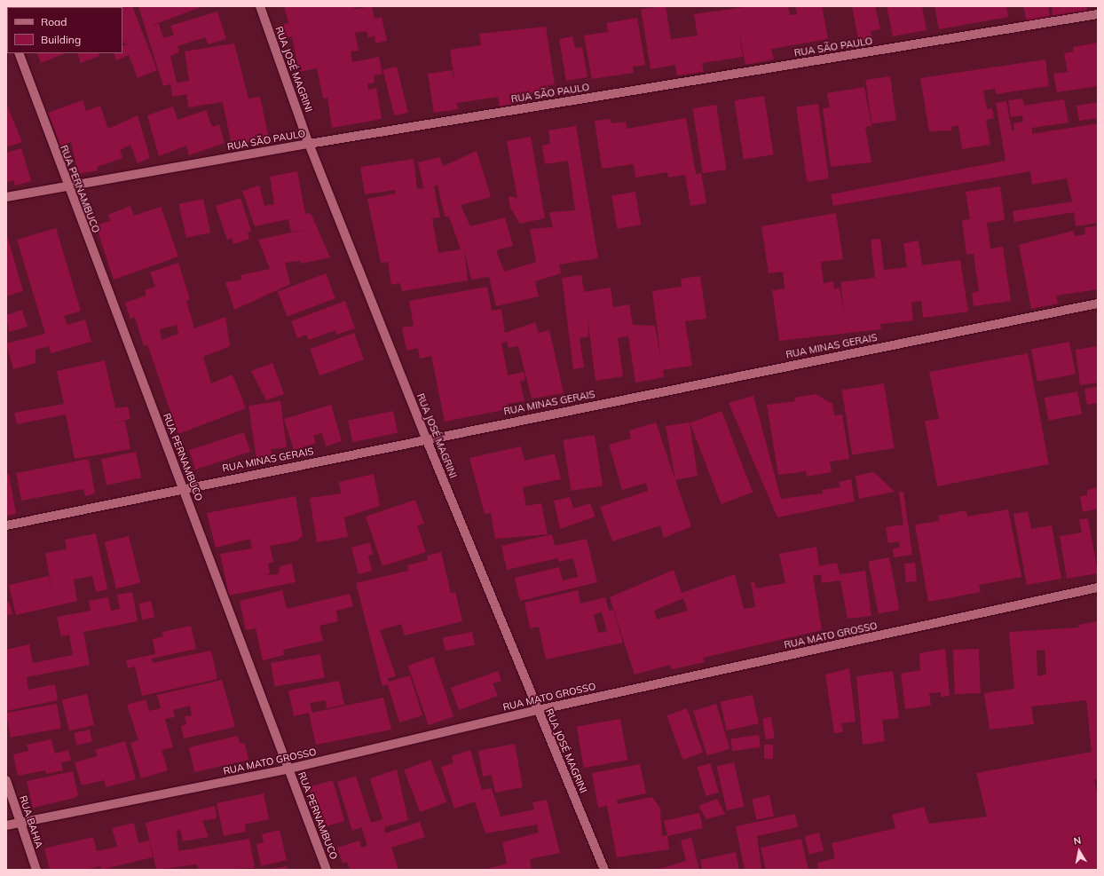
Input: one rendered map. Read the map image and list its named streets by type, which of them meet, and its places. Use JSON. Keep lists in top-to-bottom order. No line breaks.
{"streets":{"street":["RUA SÃO PAULO","RUA JOSÉ MAGRINI","RUA PERNAMBUCO","RUA MINAS GERAIS","RUA MATO GROSSO","RUA BAHIA"]},"crossings":[["RUA SÃO PAULO","RUA JOSÉ MAGRINI"],["RUA SÃO PAULO","RUA PERNAMBUCO"],["RUA JOSÉ MAGRINI","RUA MINAS GERAIS"],["RUA JOSÉ MAGRINI","RUA MATO GROSSO"],["RUA PERNAMBUCO","RUA MINAS GERAIS"],["RUA PERNAMBUCO","RUA MATO GROSSO"],["RUA MATO GROSSO","RUA BAHIA"]],"legend":["Road","Building"],"north":"top"}
